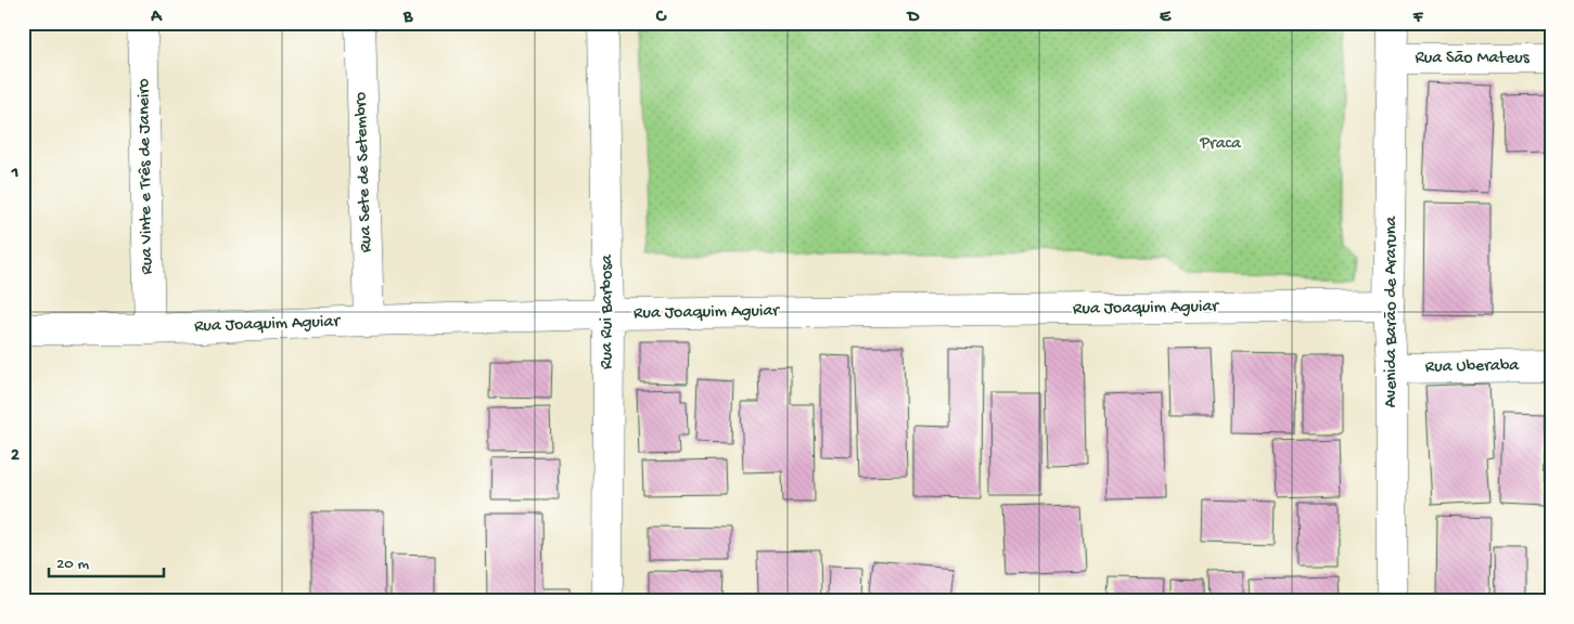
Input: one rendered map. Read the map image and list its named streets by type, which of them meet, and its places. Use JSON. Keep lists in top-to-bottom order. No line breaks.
{"streets":{"street":["Rua São Mateus","Rua Sete de Setembro","Rua Vinte e Três de Janeiro","Rua Joaquim Aguiar","Rua Rui Barbosa","Avenida Barão de Araruna","Rua Uberaba"]},"crossings":[["Rua São Mateus","Avenida Barão de Araruna"],["Rua Sete de Setembro","Rua Joaquim Aguiar"],["Rua Vinte e Três de Janeiro","Rua Joaquim Aguiar"],["Rua Joaquim Aguiar","Rua Rui Barbosa"],["Rua Joaquim Aguiar","Avenida Barão de Araruna"],["Avenida Barão de Araruna","Rua Uberaba"]],"parks":["Praca"],"scale_bar":"20 m","grid":{"columns":["A","B","C","D","E","F"],"rows":["1","2"]}}
